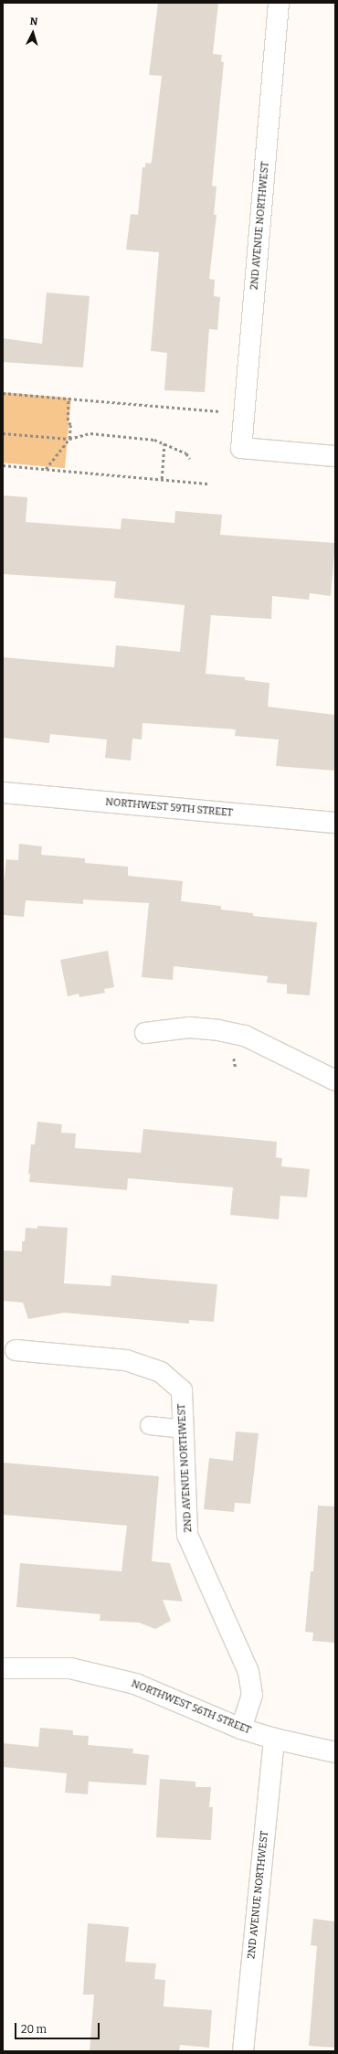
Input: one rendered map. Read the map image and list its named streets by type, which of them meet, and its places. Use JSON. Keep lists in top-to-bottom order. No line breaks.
{"streets":{"street":["2ND AVENUE NORTHWEST","NORTHWEST 59TH STREET","NORTHWEST 56TH STREET"]},"crossings":[["2ND AVENUE NORTHWEST","NORTHWEST 56TH STREET"]],"scale_bar":"20 m","north":"top"}
